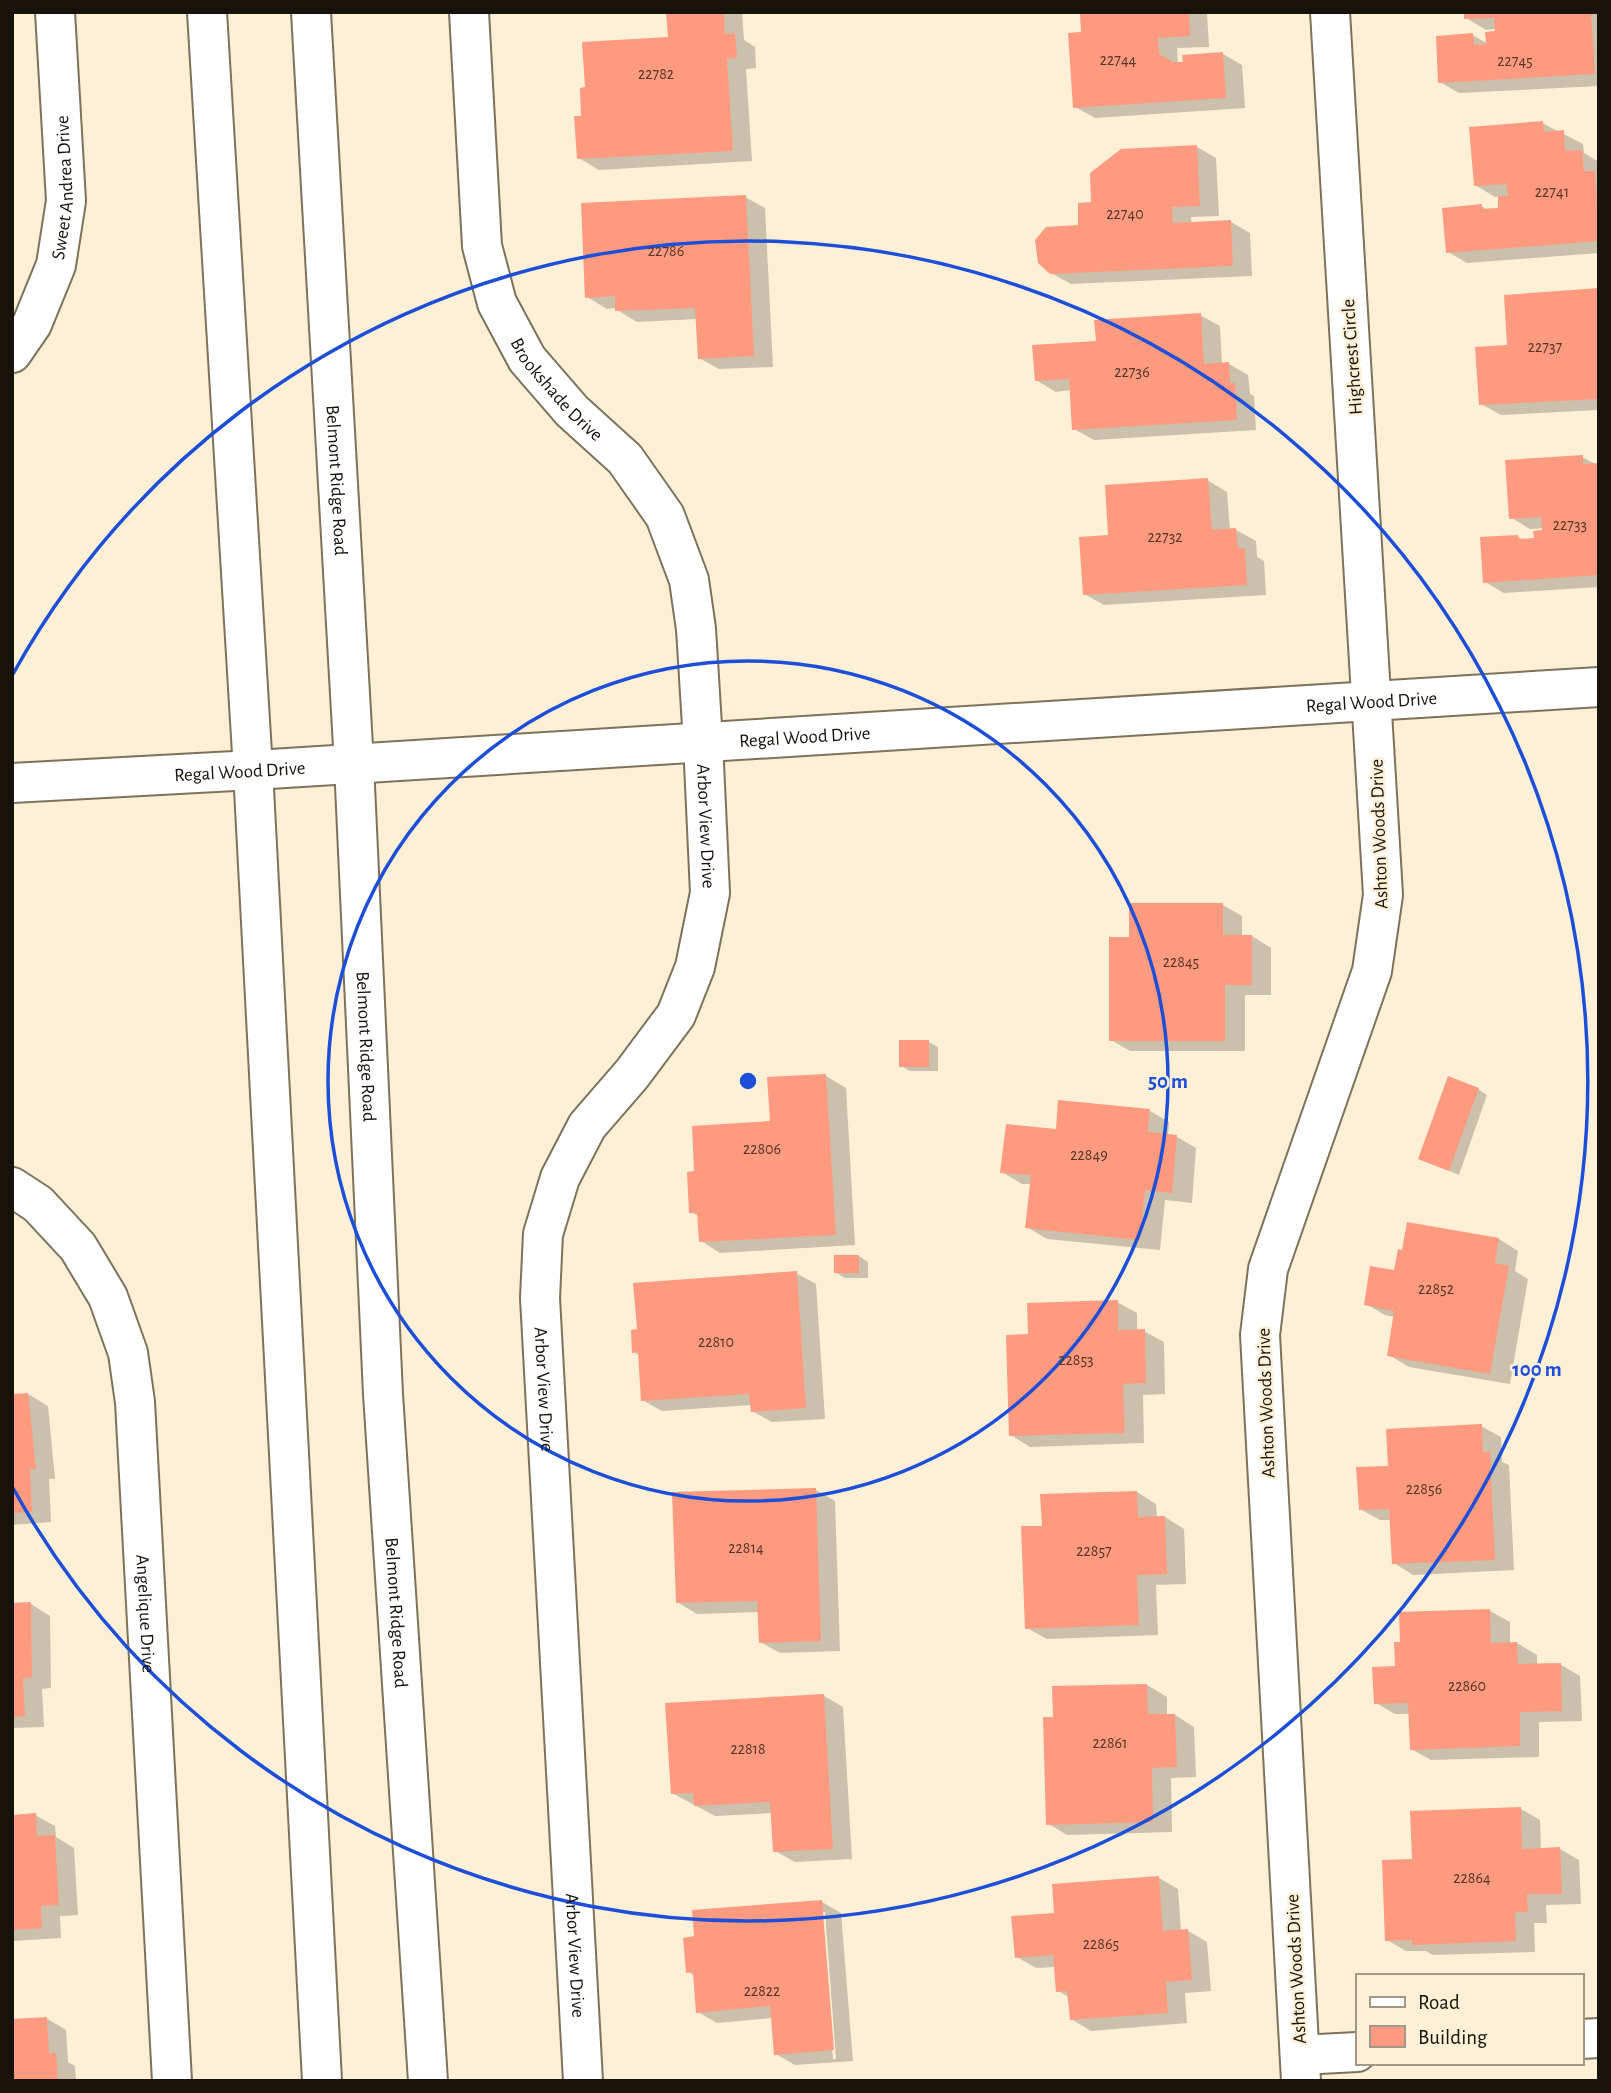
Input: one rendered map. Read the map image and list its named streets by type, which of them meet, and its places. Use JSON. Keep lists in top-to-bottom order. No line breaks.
{"streets":{"street":["Sweet Andrea Drive","Highcrest Circle","Brookshade Drive","Belmont Ridge Road","Regal Wood Drive","Arbor View Drive","Ashton Woods Drive","Angelique Drive"]},"crossings":[["Highcrest Circle","Regal Wood Drive"],["Highcrest Circle","Ashton Woods Drive"],["Brookshade Drive","Regal Wood Drive"],["Brookshade Drive","Arbor View Drive"],["Belmont Ridge Road","Regal Wood Drive"],["Regal Wood Drive","Arbor View Drive"],["Regal Wood Drive","Ashton Woods Drive"]],"house_numbers":["22744","22745","22782","22741","22740","22786","22737","22736","22733","22732","22845","22806","22849","22852","22810","22853","22856","22814","22857","22860","22861","22818","22864","22865","22822"],"legend":["Road","Building"],"rings":["50 m","100 m"]}
